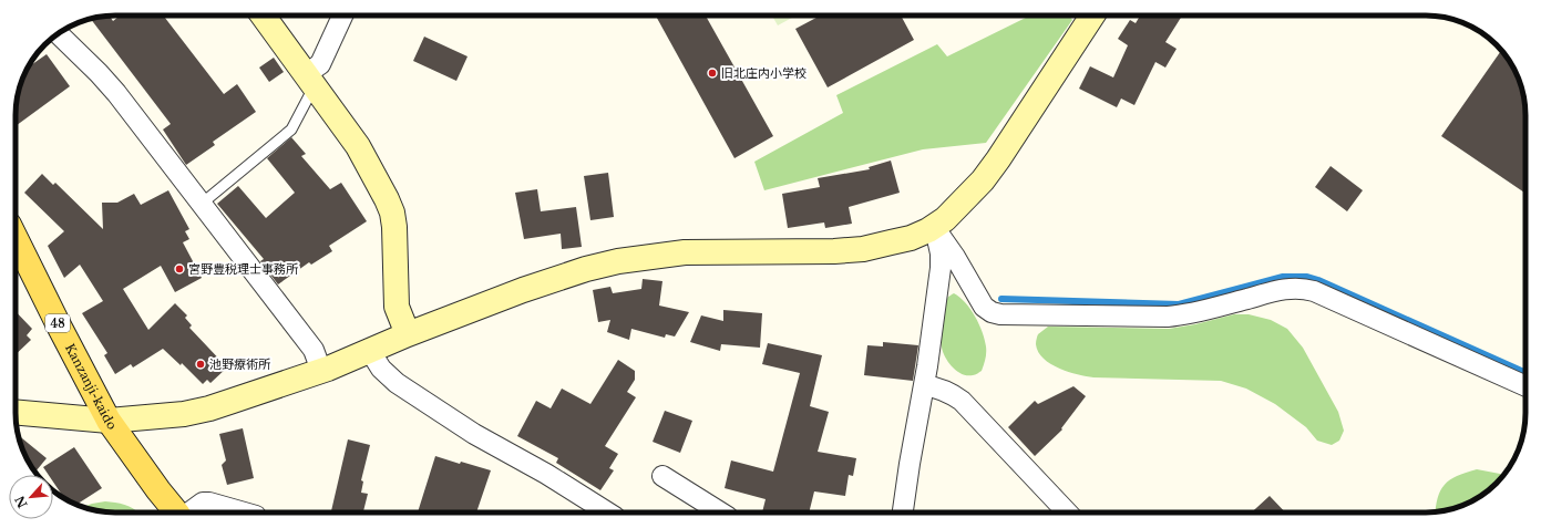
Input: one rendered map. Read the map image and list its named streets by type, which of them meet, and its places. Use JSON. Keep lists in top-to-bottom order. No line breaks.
{"streets":{"main road":["48","Kanzanji-kaido"]},"places":["旧北庄内小学校","宮野豊税理士事務所","池野療術所"],"north":"bottom left"}
